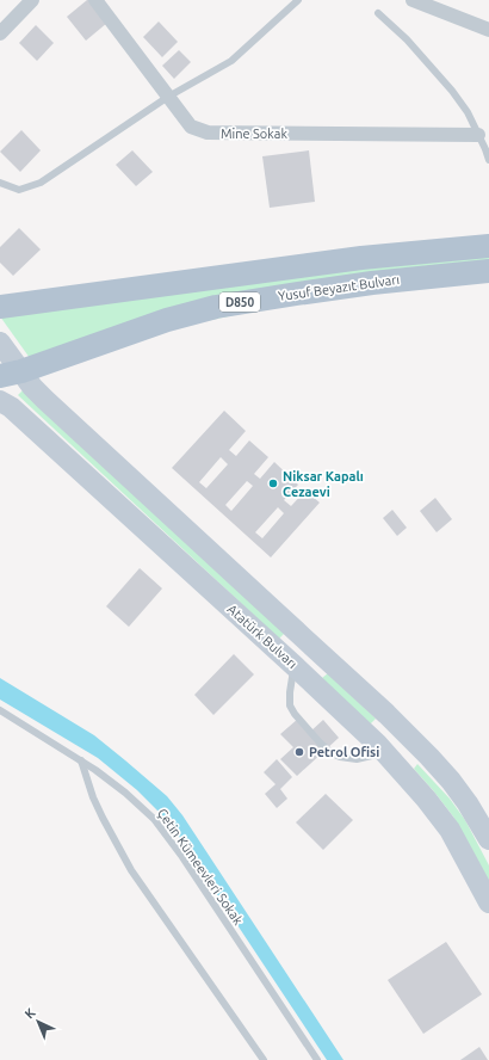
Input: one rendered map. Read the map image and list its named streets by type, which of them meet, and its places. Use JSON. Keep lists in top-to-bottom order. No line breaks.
{"streets":{"main road":["Yusuf Beyazıt Bulvarı","D850","Atatürk Bulvarı"],"street":["Mine Sokak"],"lane":["Çetin Kümeevleri Sokak"]},"crossings":[["Yusuf Beyazıt Bulvarı","Atatürk Bulvarı"]],"places":["Niksar Kapalı Cezaevi","Petrol Ofisi"],"north":"top left"}
